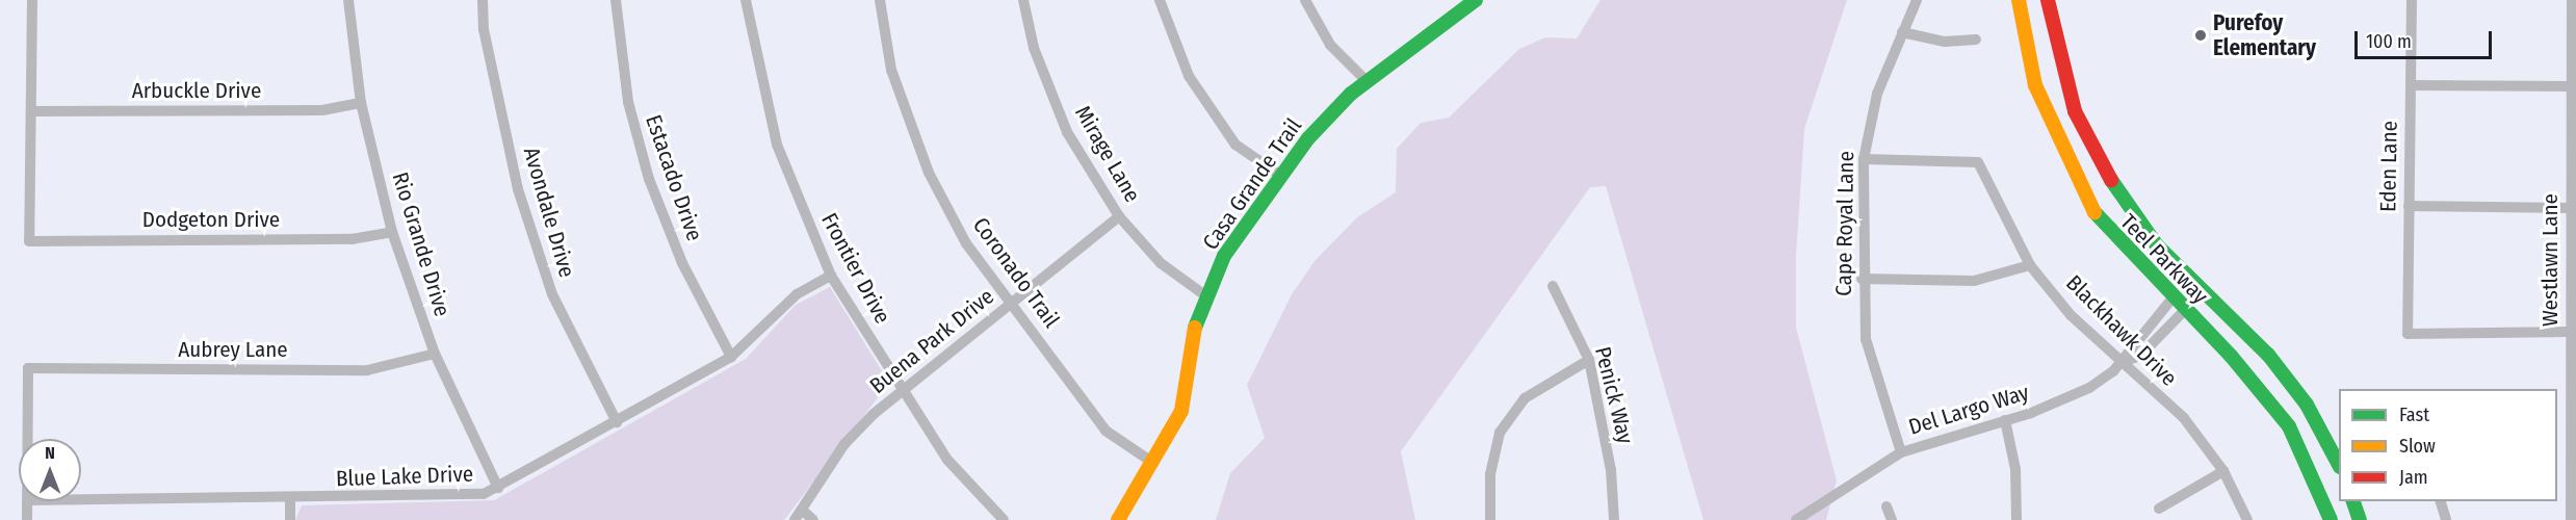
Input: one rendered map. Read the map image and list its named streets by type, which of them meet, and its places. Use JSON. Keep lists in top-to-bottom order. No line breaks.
{"streets":{"main road":["Casa Grande Trail","Teel Parkway"],"street":["Arbuckle Drive","Mirage Lane","Eden Lane","Estacado Drive","Avondale Drive","Dodgeton Drive","Cape Royal Lane","Rio Grande Drive","Westlawn Lane","Frontier Drive","Coronado Trail","Blackhawk Drive","Buena Park Drive","Aubrey Lane","Penick Way","Del Largo Way","Blue Lake Drive"]},"crossings":[["Arbuckle Drive","Dodgeton Drive"],["Arbuckle Drive","Rio Grande Drive"],["Mirage Lane","Casa Grande Trail"],["Mirage Lane","Buena Park Drive"],["Eden Lane","Westlawn Lane"],["Estacado Drive","Blue Lake Drive"],["Casa Grande Trail","Coronado Trail"],["Avondale Drive","Blue Lake Drive"],["Dodgeton Drive","Rio Grande Drive"],["Cape Royal Lane","Blackhawk Drive"],["Cape Royal Lane","Del Largo Way"],["Rio Grande Drive","Aubrey Lane"],["Rio Grande Drive","Blue Lake Drive"],["Teel Parkway","Del Largo Way"],["Frontier Drive","Buena Park Drive"],["Frontier Drive","Blue Lake Drive"],["Coronado Trail","Buena Park Drive"],["Blackhawk Drive","Del Largo Way"]],"places":["Purefoy Elementary"],"legend":["Fast","Slow","Jam"],"scale_bar":"100 m","north":"top"}
